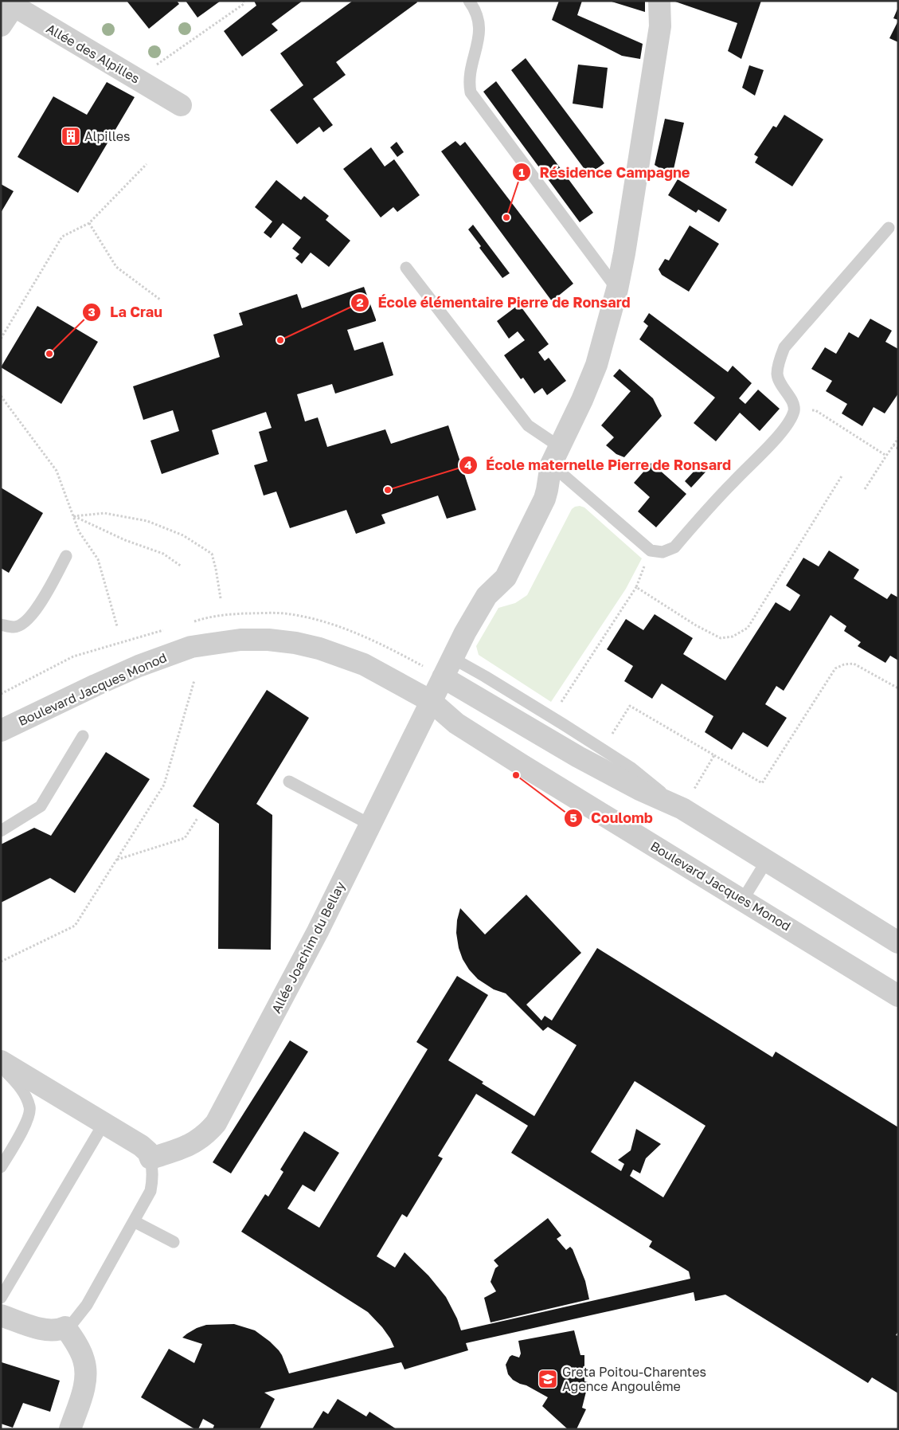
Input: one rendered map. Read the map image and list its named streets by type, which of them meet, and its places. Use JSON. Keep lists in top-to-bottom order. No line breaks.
{"streets":{"street":["Allée des Alpilles","Boulevard Jacques Monod","Allée Joachim du Bellay"]},"crossings":[["Boulevard Jacques Monod","Allée Joachim du Bellay"]],"places":{"building":["Alpilles"],"other":["Résidence Campagne","École élémentaire Pierre de Ronsard","La Crau","École maternelle Pierre de Ronsard","Coulomb"],"school or university":["Greta Poitou-Charentes Agence Angoulême"]}}
